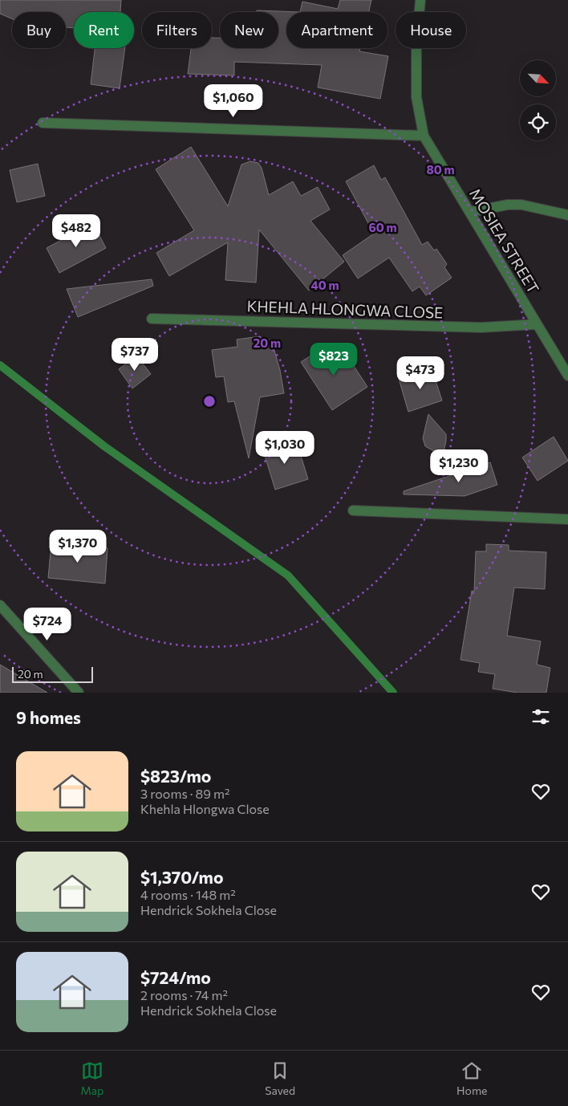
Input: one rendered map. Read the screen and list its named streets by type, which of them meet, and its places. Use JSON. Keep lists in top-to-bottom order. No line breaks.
{"streets":{"street":["MOSIEA STREET","KHEHLA HLONGWA CLOSE"]},"crossings":[["MOSIEA STREET","KHEHLA HLONGWA CLOSE"]],"scale_bar":"20 m","north":"bottom right","page":{"chip":["Buy","Rent","Filters","New","Apartment","House"],"price":["$1,060","$482","$737","$823","$473","$1,030","$1,230","$1,370","$724"],"scale":"20 m","heading":"9 homes","list":[{"name":"$823/mo","note":"3 rooms · 89 m² · Khehla Hlongwa Close"},{"name":"$1,370/mo","note":"4 rooms · 148 m² · Hendrick Sokhela Close"},{"name":"$724/mo","note":"2 rooms · 74 m² · Hendrick Sokhela Close"}],"tabs":["Map","Saved","Home"]},"rings":["80 m","60 m","40 m","20 m"]}
